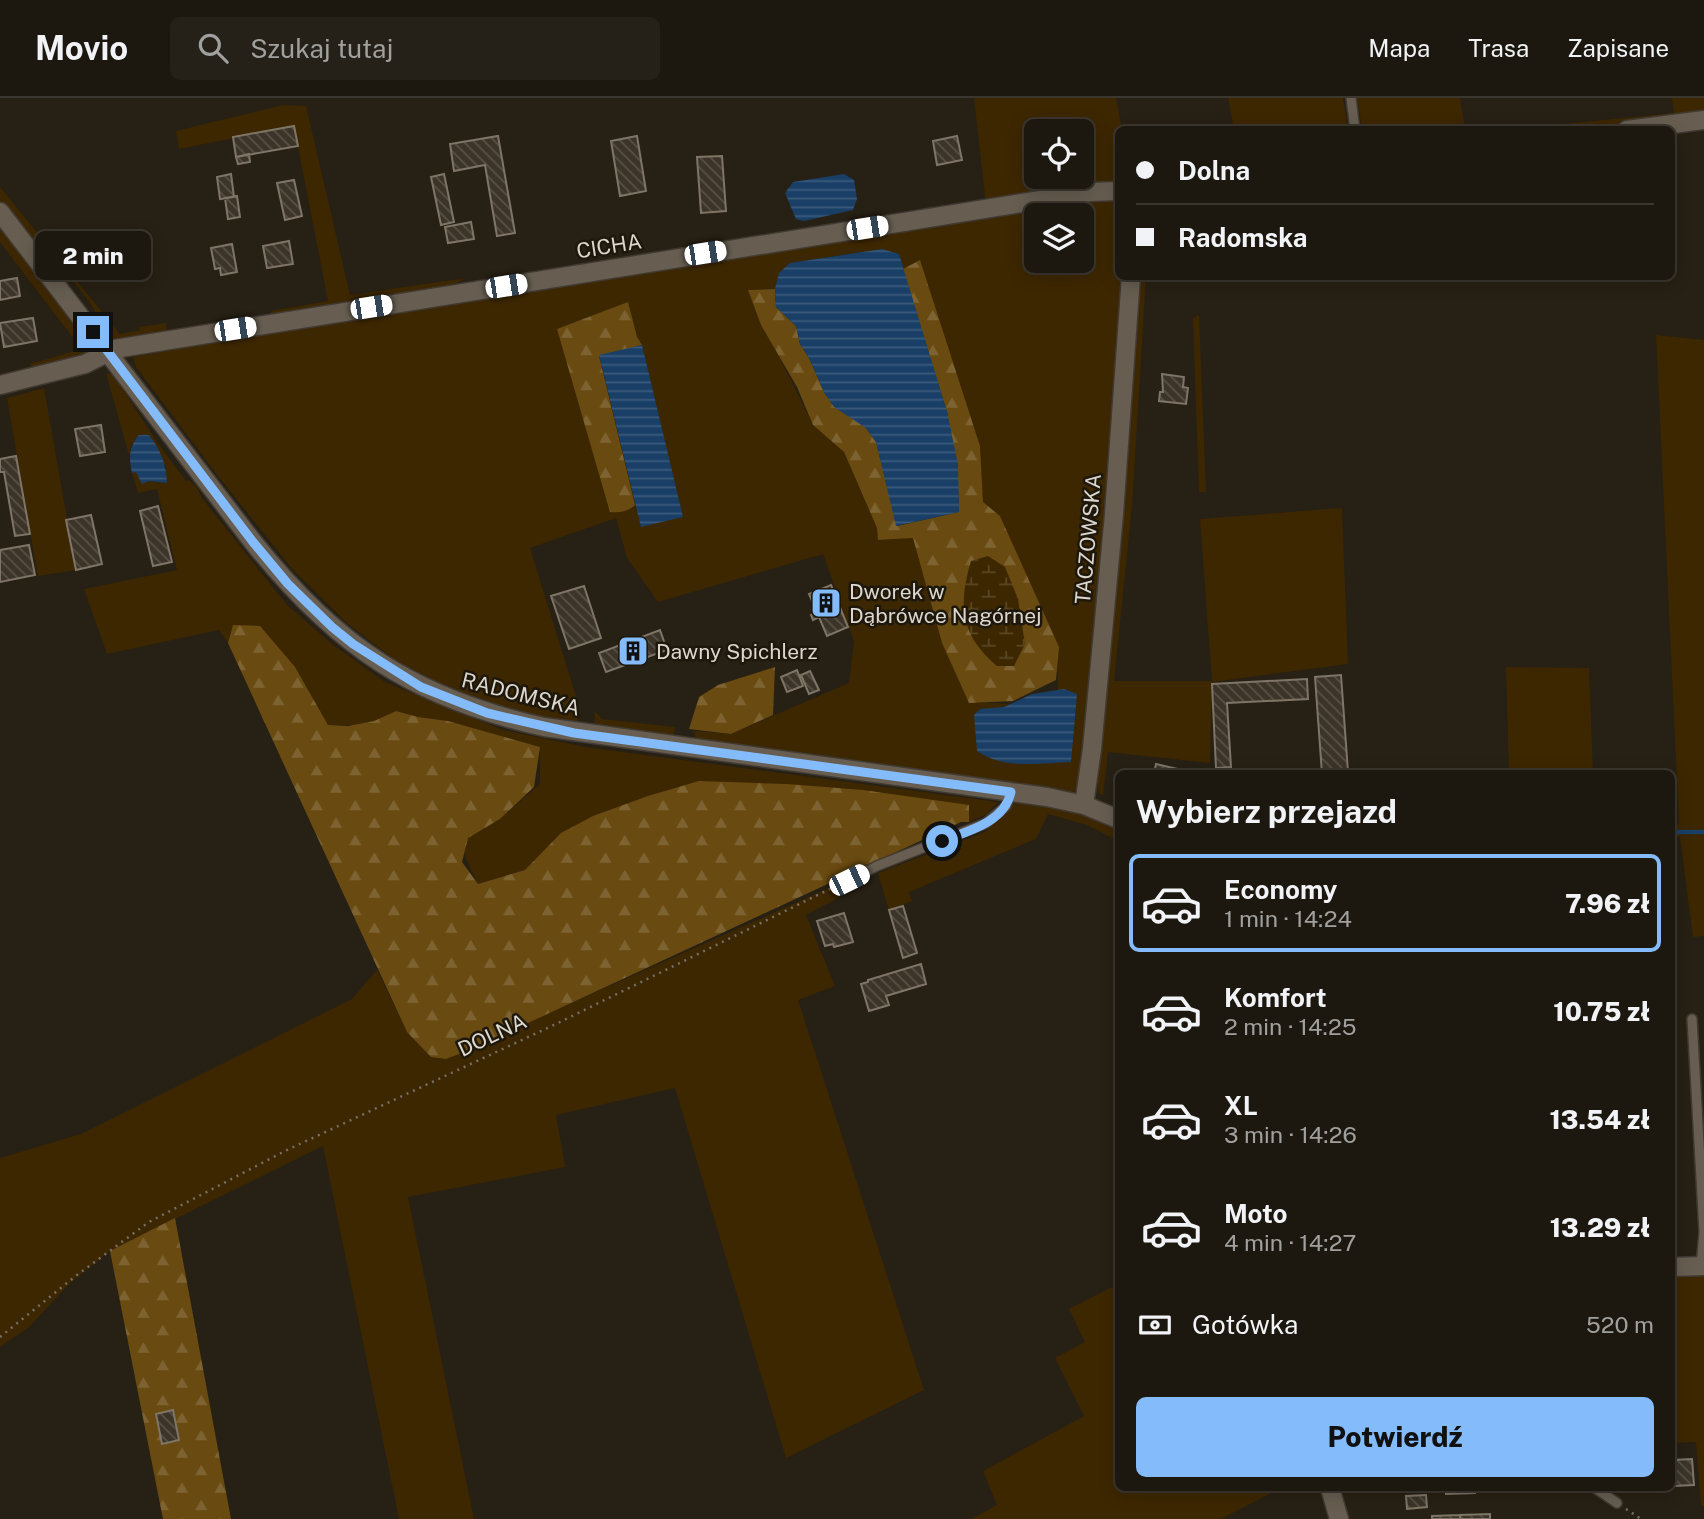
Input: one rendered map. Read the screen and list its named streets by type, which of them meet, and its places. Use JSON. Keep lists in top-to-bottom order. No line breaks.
{"streets":{"street":["CICHA","TACZOWSKA","RADOMSKA"],"path":["DOLNA"]},"crossings":[["CICHA","RADOMSKA"],["TACZOWSKA","RADOMSKA"]],"places":{"building":["Dworek w Dąbrówce Nagórnej","Dawny Spichlerz"]},"page":{"header":"Movio","search":"Szukaj tutaj","nav":["Mapa","Trasa","Zapisane"],"banner":["Dolna","Radomska"],"bubble":"2 min","heading":"Wybierz przejazd","list":[{"name":"Economy","note":"1 min · 14:24","value":"7.96 zł"},{"name":"Komfort","note":"2 min · 14:25","value":"10.75 zł"},{"name":"XL","note":"3 min · 14:26","value":"13.54 zł"},{"name":"Moto","note":"4 min · 14:27","value":"13.29 zł"}],"pay":["Gotówka","520 m"],"buttons":"Potwierdź"}}
